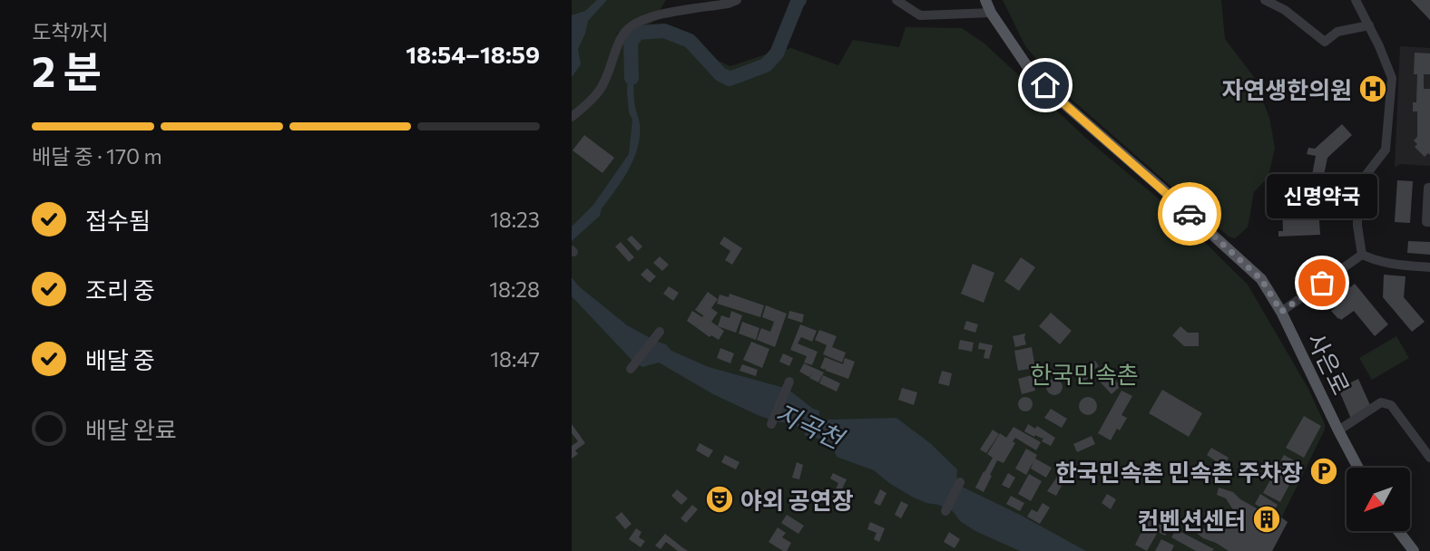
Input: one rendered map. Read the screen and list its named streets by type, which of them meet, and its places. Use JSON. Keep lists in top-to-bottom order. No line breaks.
{"streets":{"main road":["사은로"]},"water":["지곡천"],"parks":["한국민속촌"],"places":{"hospital":["자연생한의원"],"other":["신명약국"],"parking":["한국민속촌 민속촌 주차장"],"theatre":["야외 공연장"],"building":["컨벤션센터"]},"north":"bottom left","page":{"heading":["2 분","도착까지","18:54–18:59"],"bar":"배달 중 · 170 m","bubble":"신명약국","list":[["접수됨","18:23"],["조리 중","18:28"],["배달 중","18:47"],"배달 완료"]}}
